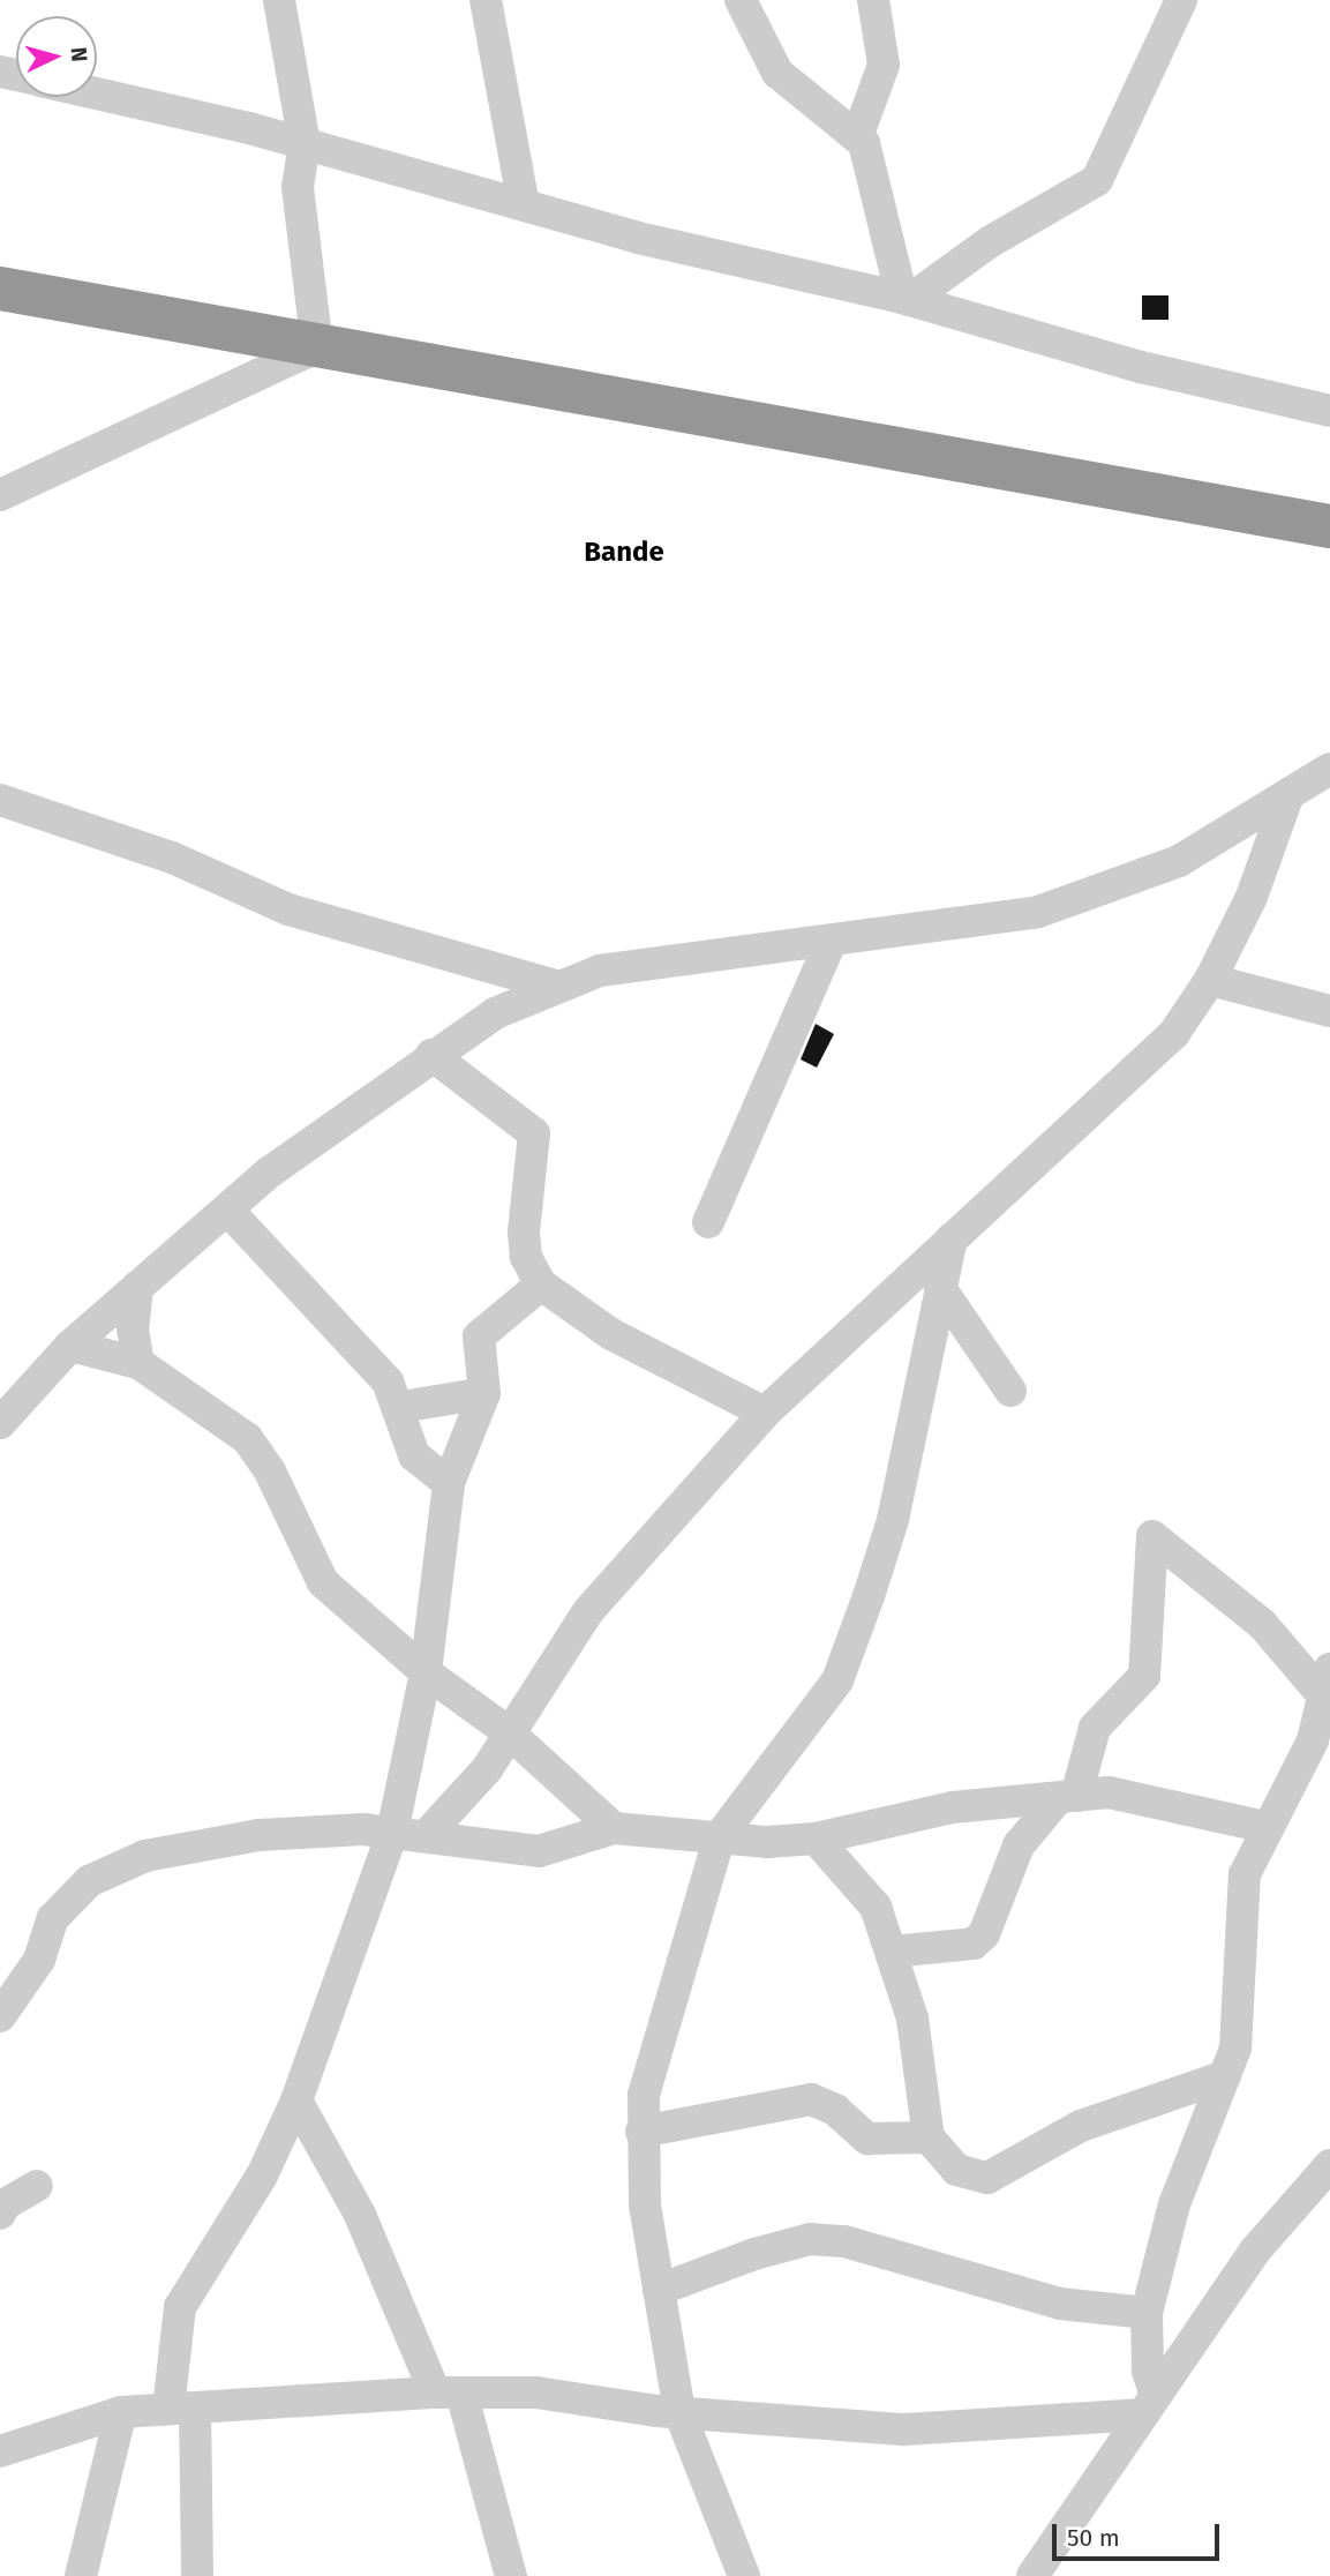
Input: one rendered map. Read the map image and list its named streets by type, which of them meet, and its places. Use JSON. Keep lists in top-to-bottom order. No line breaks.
{"districts":["Bande"],"scale_bar":"50 m","north":"right"}
